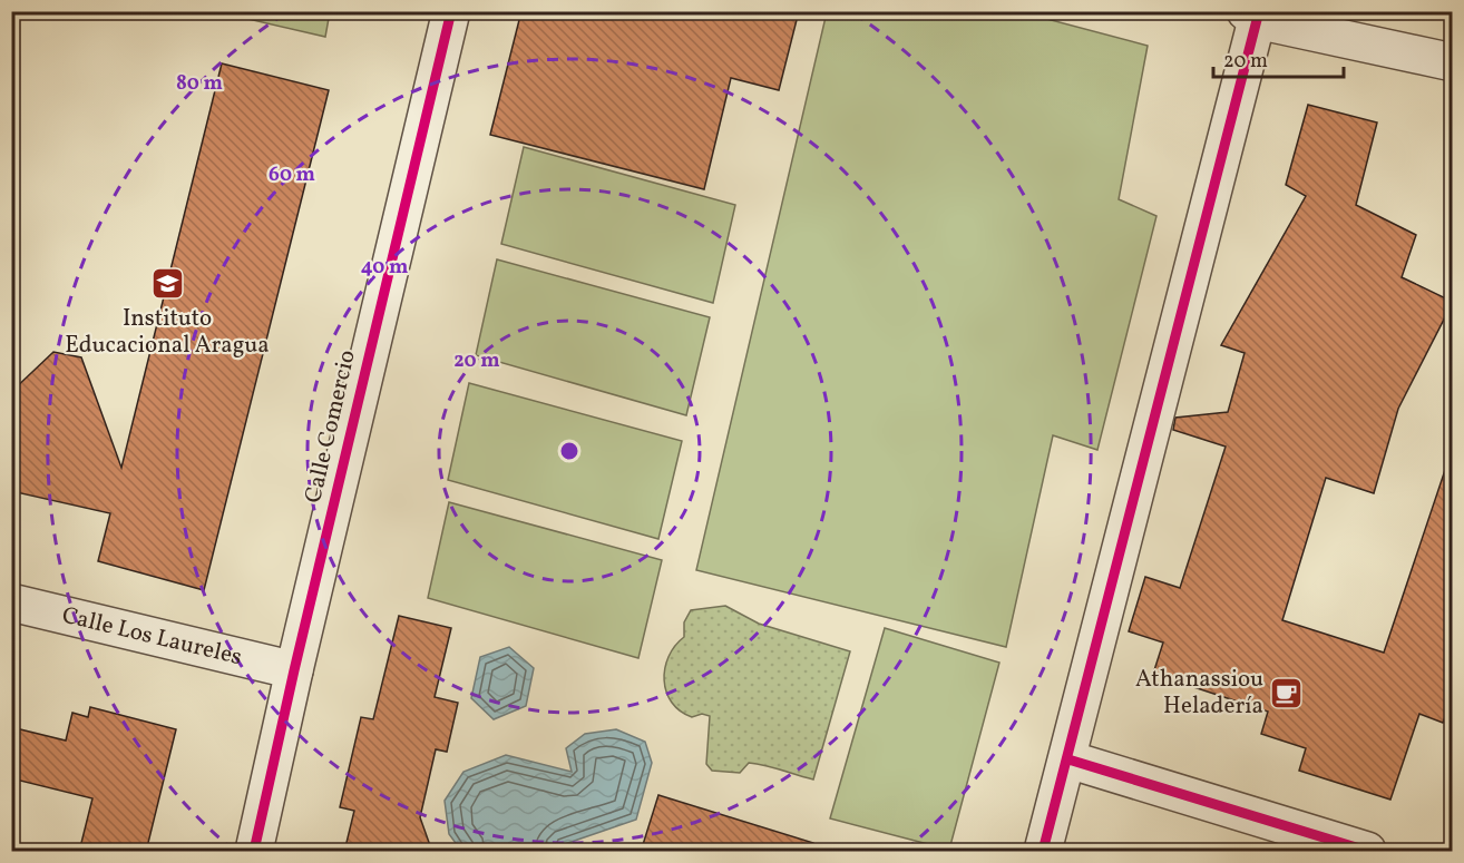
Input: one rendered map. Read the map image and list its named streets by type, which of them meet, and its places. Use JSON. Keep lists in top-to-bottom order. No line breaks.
{"streets":{"street":["Calle Comercio","Calle Los Laureles"]},"crossings":[["Calle Comercio","Calle Los Laureles"]],"places":{"school or university":["Instituto Educacional Aragua"],"cafe":["Athanassiou Heladería"]},"scale_bar":"20 m","rings":["80 m","60 m","40 m","20 m"]}
